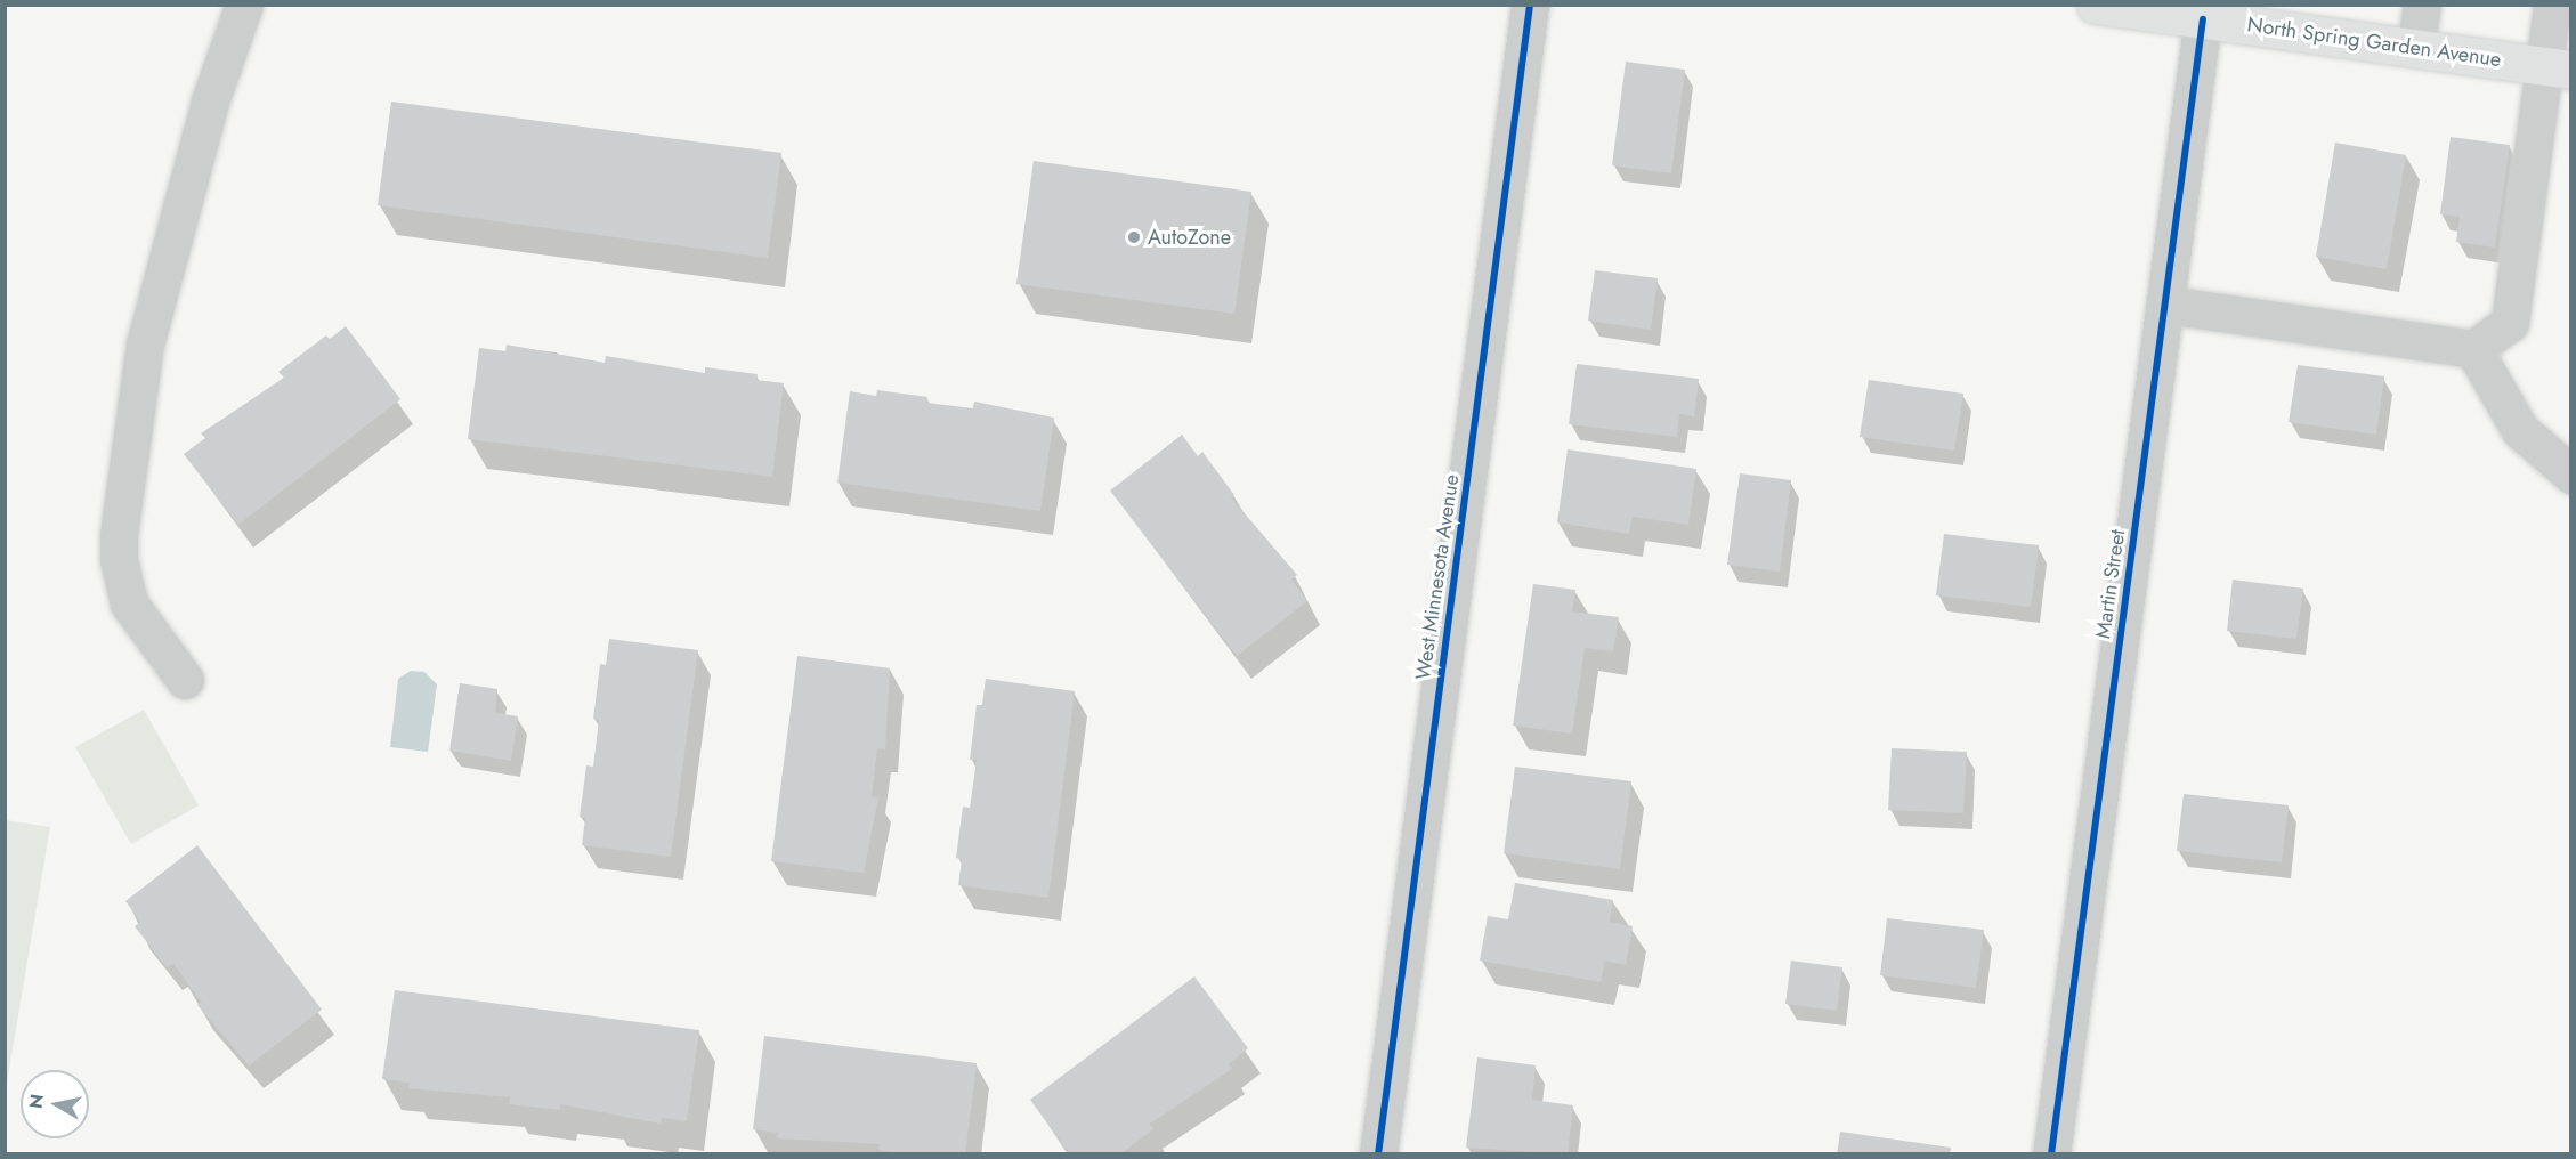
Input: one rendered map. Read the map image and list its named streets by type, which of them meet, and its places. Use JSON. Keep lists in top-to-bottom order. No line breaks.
{"streets":{"highway":["North Spring Garden Avenue"],"street":["West Minnesota Avenue","Martin Street"]},"crossings":[["North Spring Garden Avenue","Martin Street"]],"places":["AutoZone"],"north":"left"}
